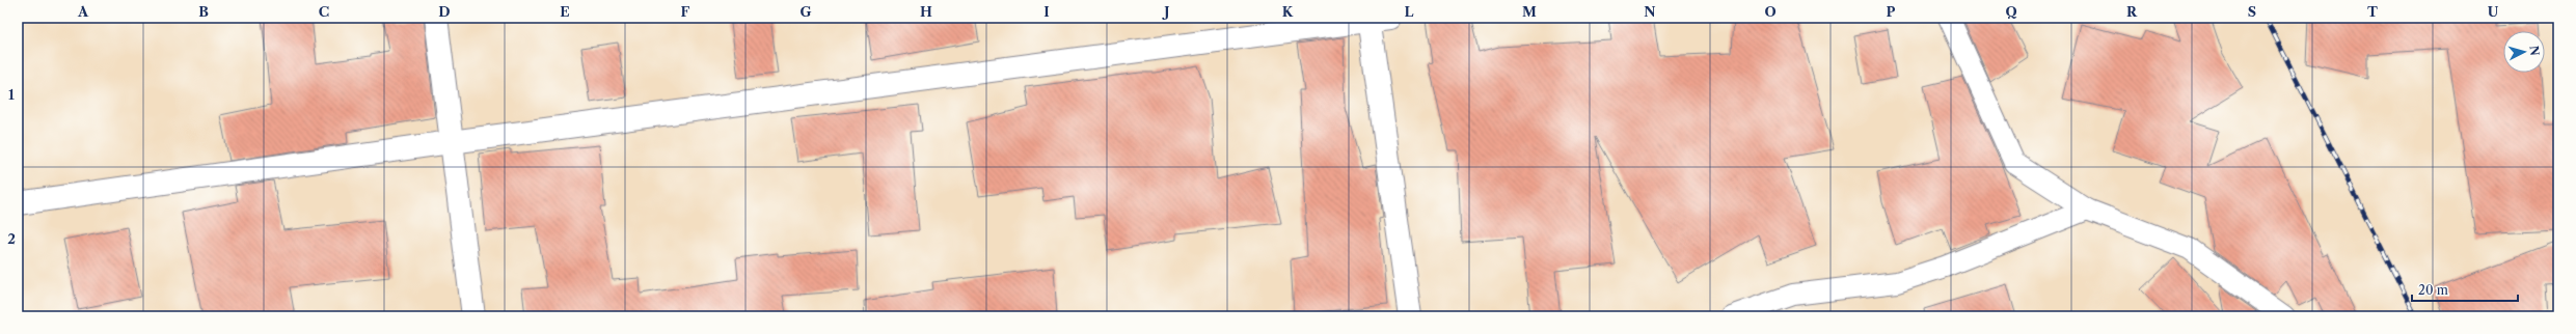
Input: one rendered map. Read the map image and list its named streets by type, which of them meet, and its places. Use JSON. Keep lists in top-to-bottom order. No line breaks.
{"scale_bar":"20 m","north":"right","grid":{"columns":["A","B","C","D","E","F","G","H","I","J","K","L","M","N","O","P","Q","R","S","T","U"],"rows":["1","2"]}}
